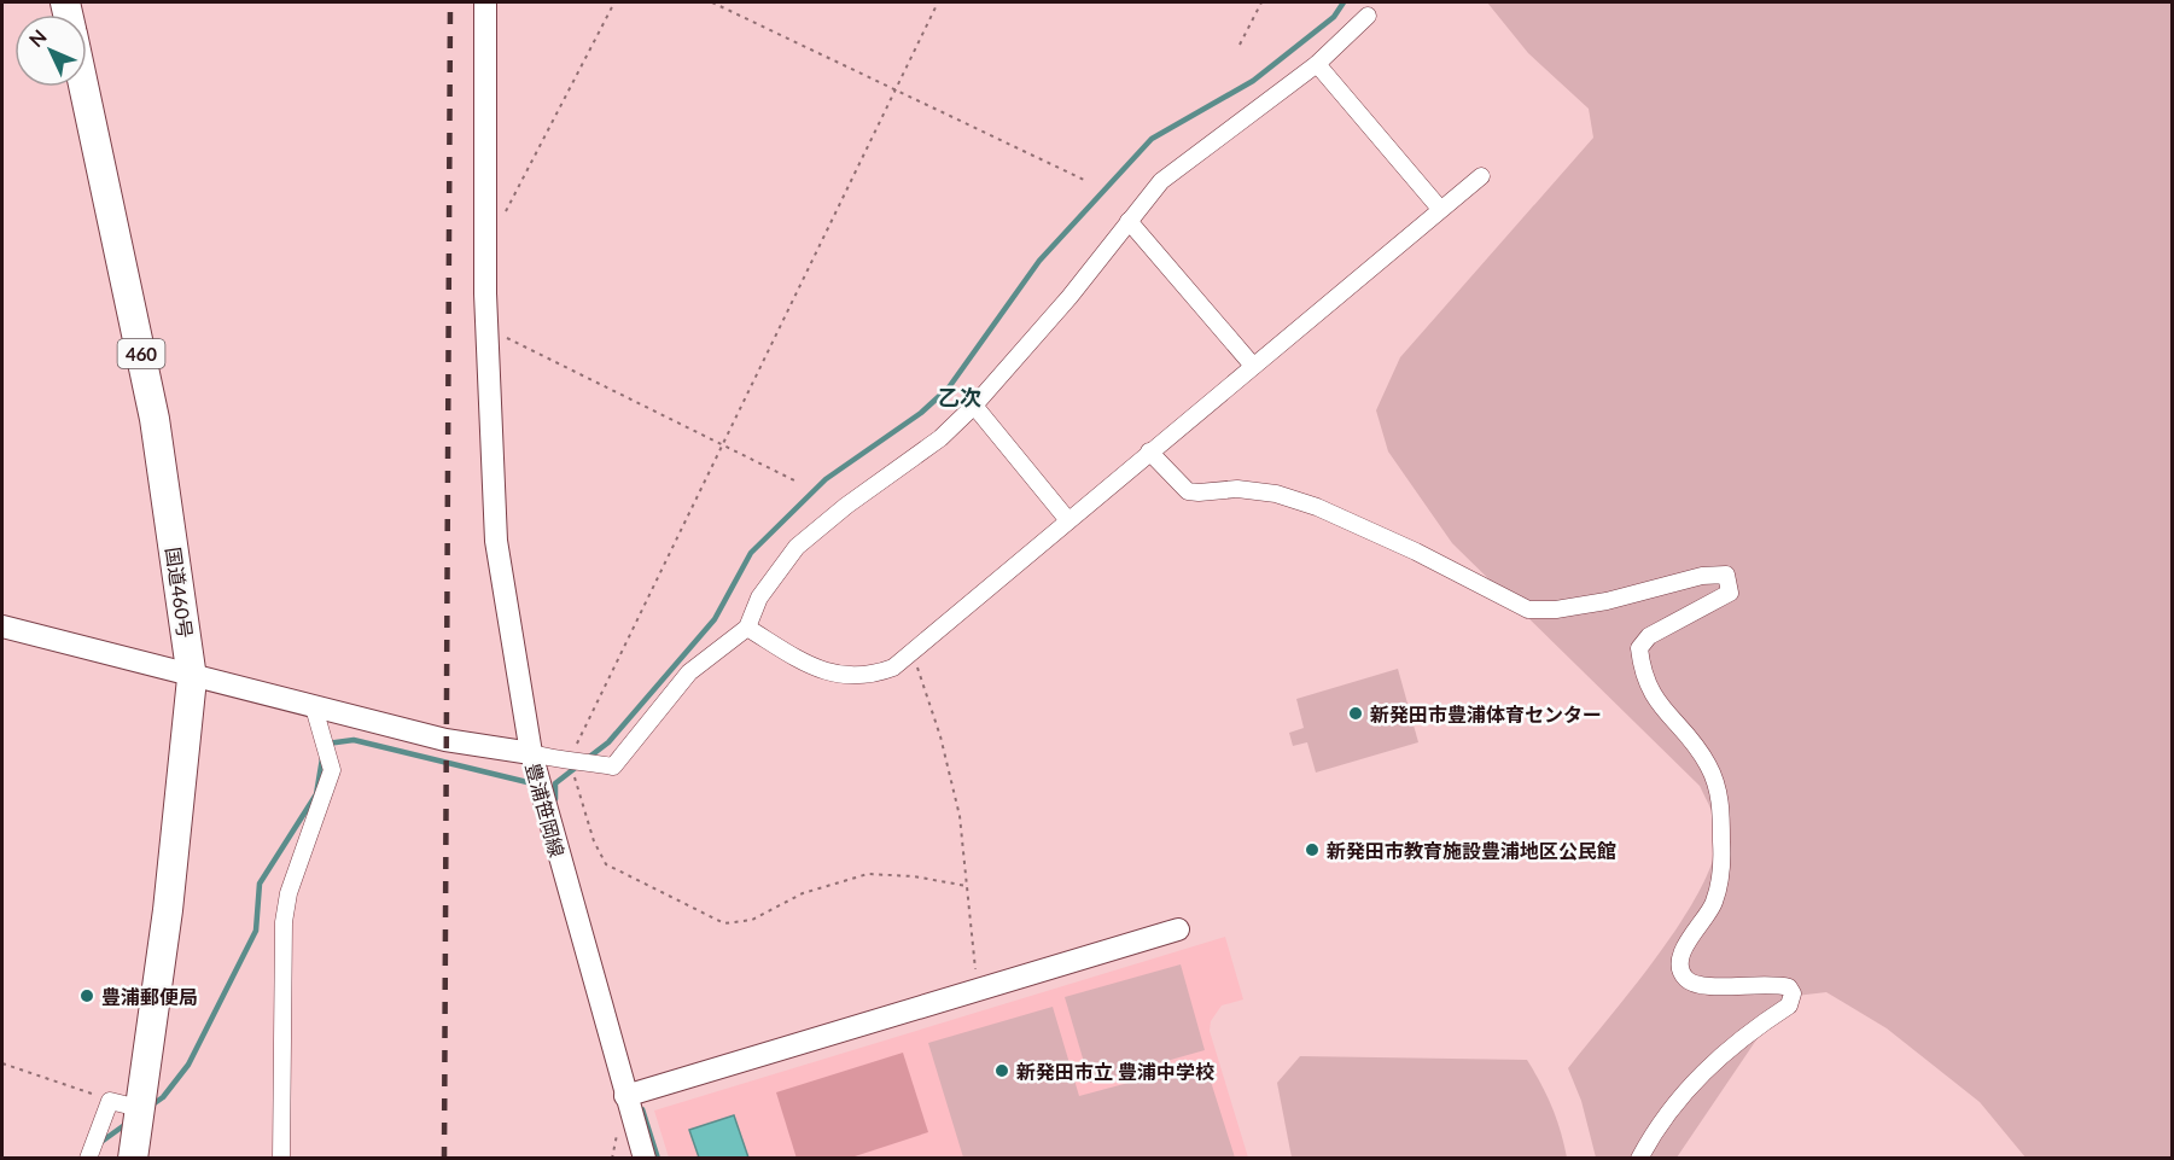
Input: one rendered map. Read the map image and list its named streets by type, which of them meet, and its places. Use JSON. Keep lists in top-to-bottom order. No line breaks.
{"streets":{"highway":["460","国道460号"],"street":["豊浦笹岡線"]},"crossings":[["国道460号","豊浦笹岡線"]],"districts":["乙次"],"places":["新発田市豊浦体育センター","新発田市教育施設豊浦地区公民館","豊浦郵便局","新発田市立 豊浦中学校"],"north":"top left"}
